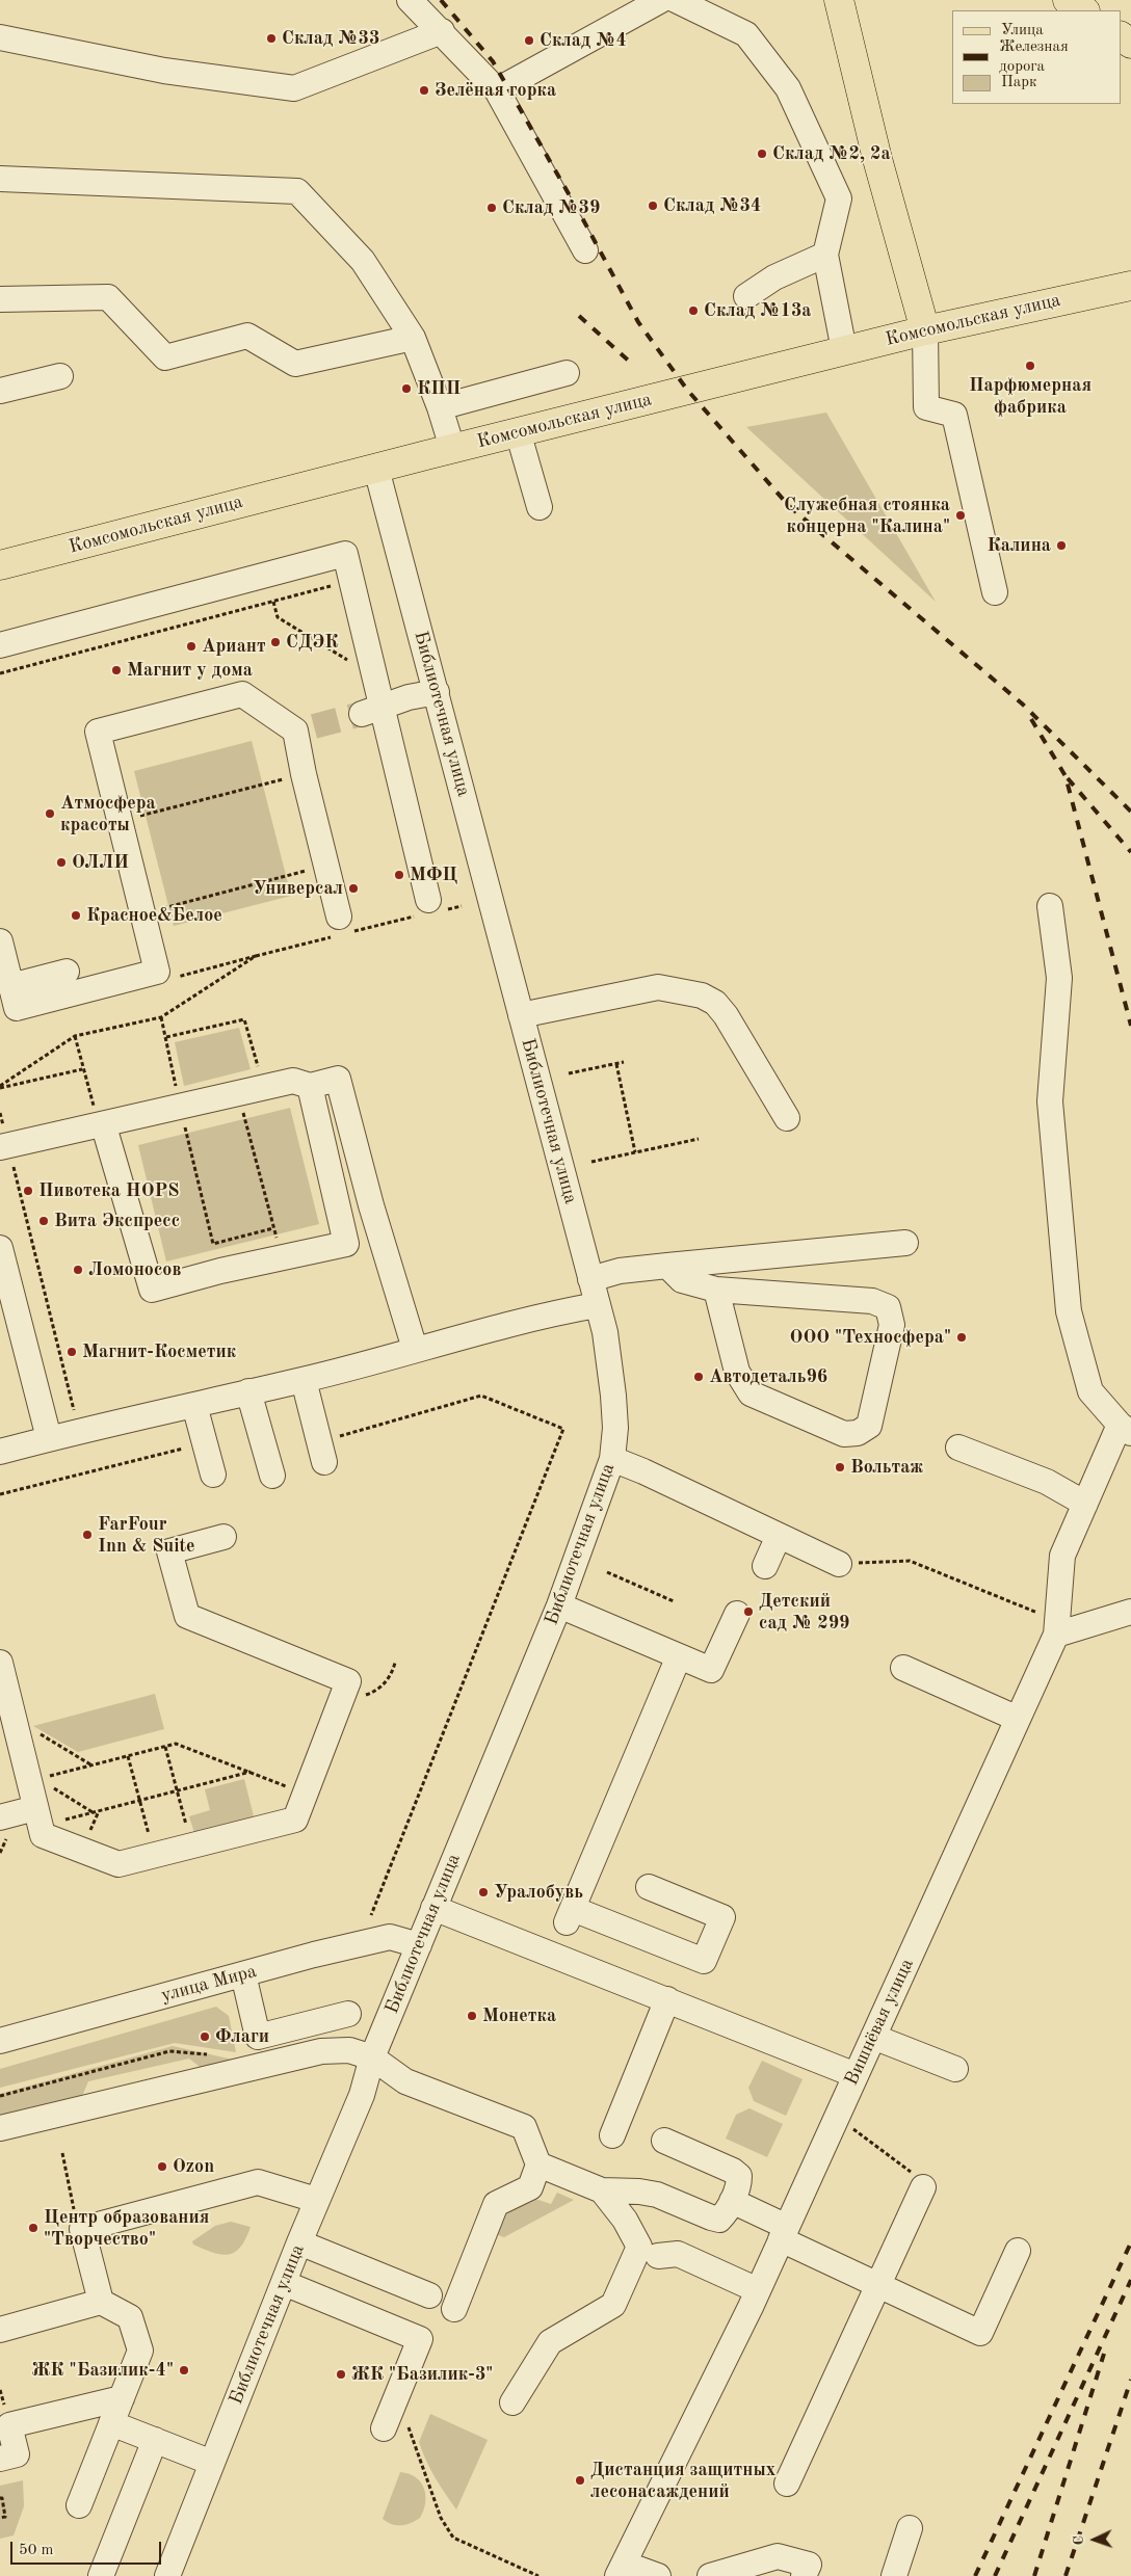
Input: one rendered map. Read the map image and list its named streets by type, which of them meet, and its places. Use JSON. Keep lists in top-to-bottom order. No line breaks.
{"streets":{"main road":["Комсомольская улица"],"street":["Библиотечная улица","улица Мира","Вишнёвая улица"]},"crossings":[["Комсомольская улица","Библиотечная улица"],["Библиотечная улица","улица Мира"]],"places":["Склад №33","Склад №4","Зелёная горка","Склад №2, 2а","Склад №34","Склад №39","Склад №13а","Парфюмерная фабрика","КПП","Служебная стоянка концерна \"Калина\"","Калина","СДЭК","Ариант","Магнит у дома","Атмосфера красоты","ОЛЛИ","МФЦ","Универсал","Красное&Белое","Пивотека HOPS","Вита Экспресс","Ломоносов","ООО \"Техносфера\"","Магнит-Косметик","Автодеталь96","Вольтаж","FarFour Inn & Suite","Детский сад № 299","Уралобувь","Монетка","Флаги","Ozon","Центр образования \"Творчество\"","ЖК \"Базилик-4\"","ЖК \"Базилик-3\"","Дистанция защитных лесонасаждений"],"legend":["Улица","Железная дорога","Парк"],"scale_bar":"50 m","north":"left"}
